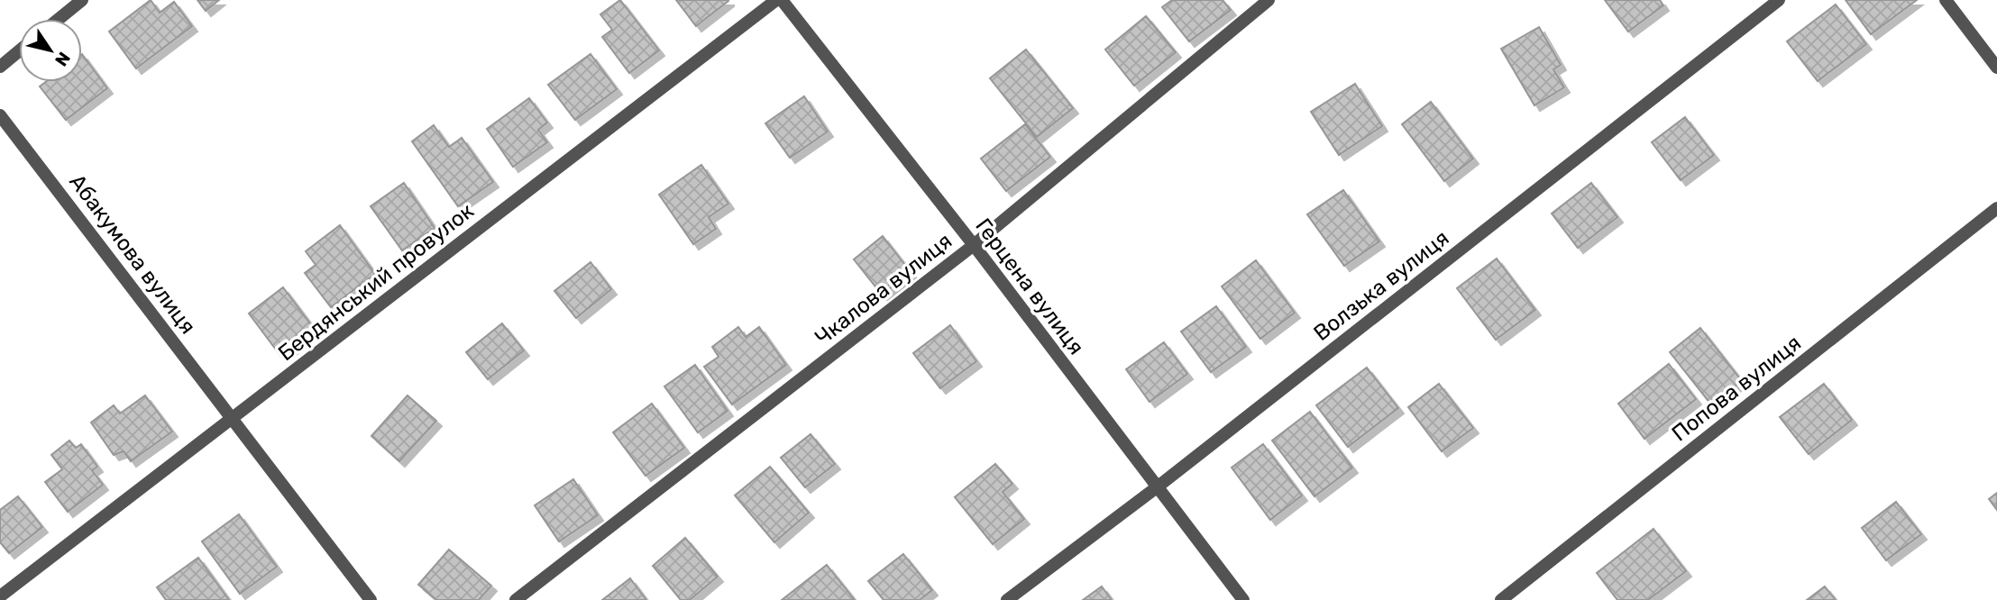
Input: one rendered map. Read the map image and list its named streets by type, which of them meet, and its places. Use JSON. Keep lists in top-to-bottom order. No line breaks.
{"streets":{"street":["Абакумова вулиця","Бердянський провулок","Волзька вулиця","Герцена вулиця","Чкалова вулиця","Попова вулиця"]},"crossings":[["Абакумова вулиця","Бердянський провулок"],["Волзька вулиця","Герцена вулиця"],["Герцена вулиця","Чкалова вулиця"]],"north":"bottom right"}
